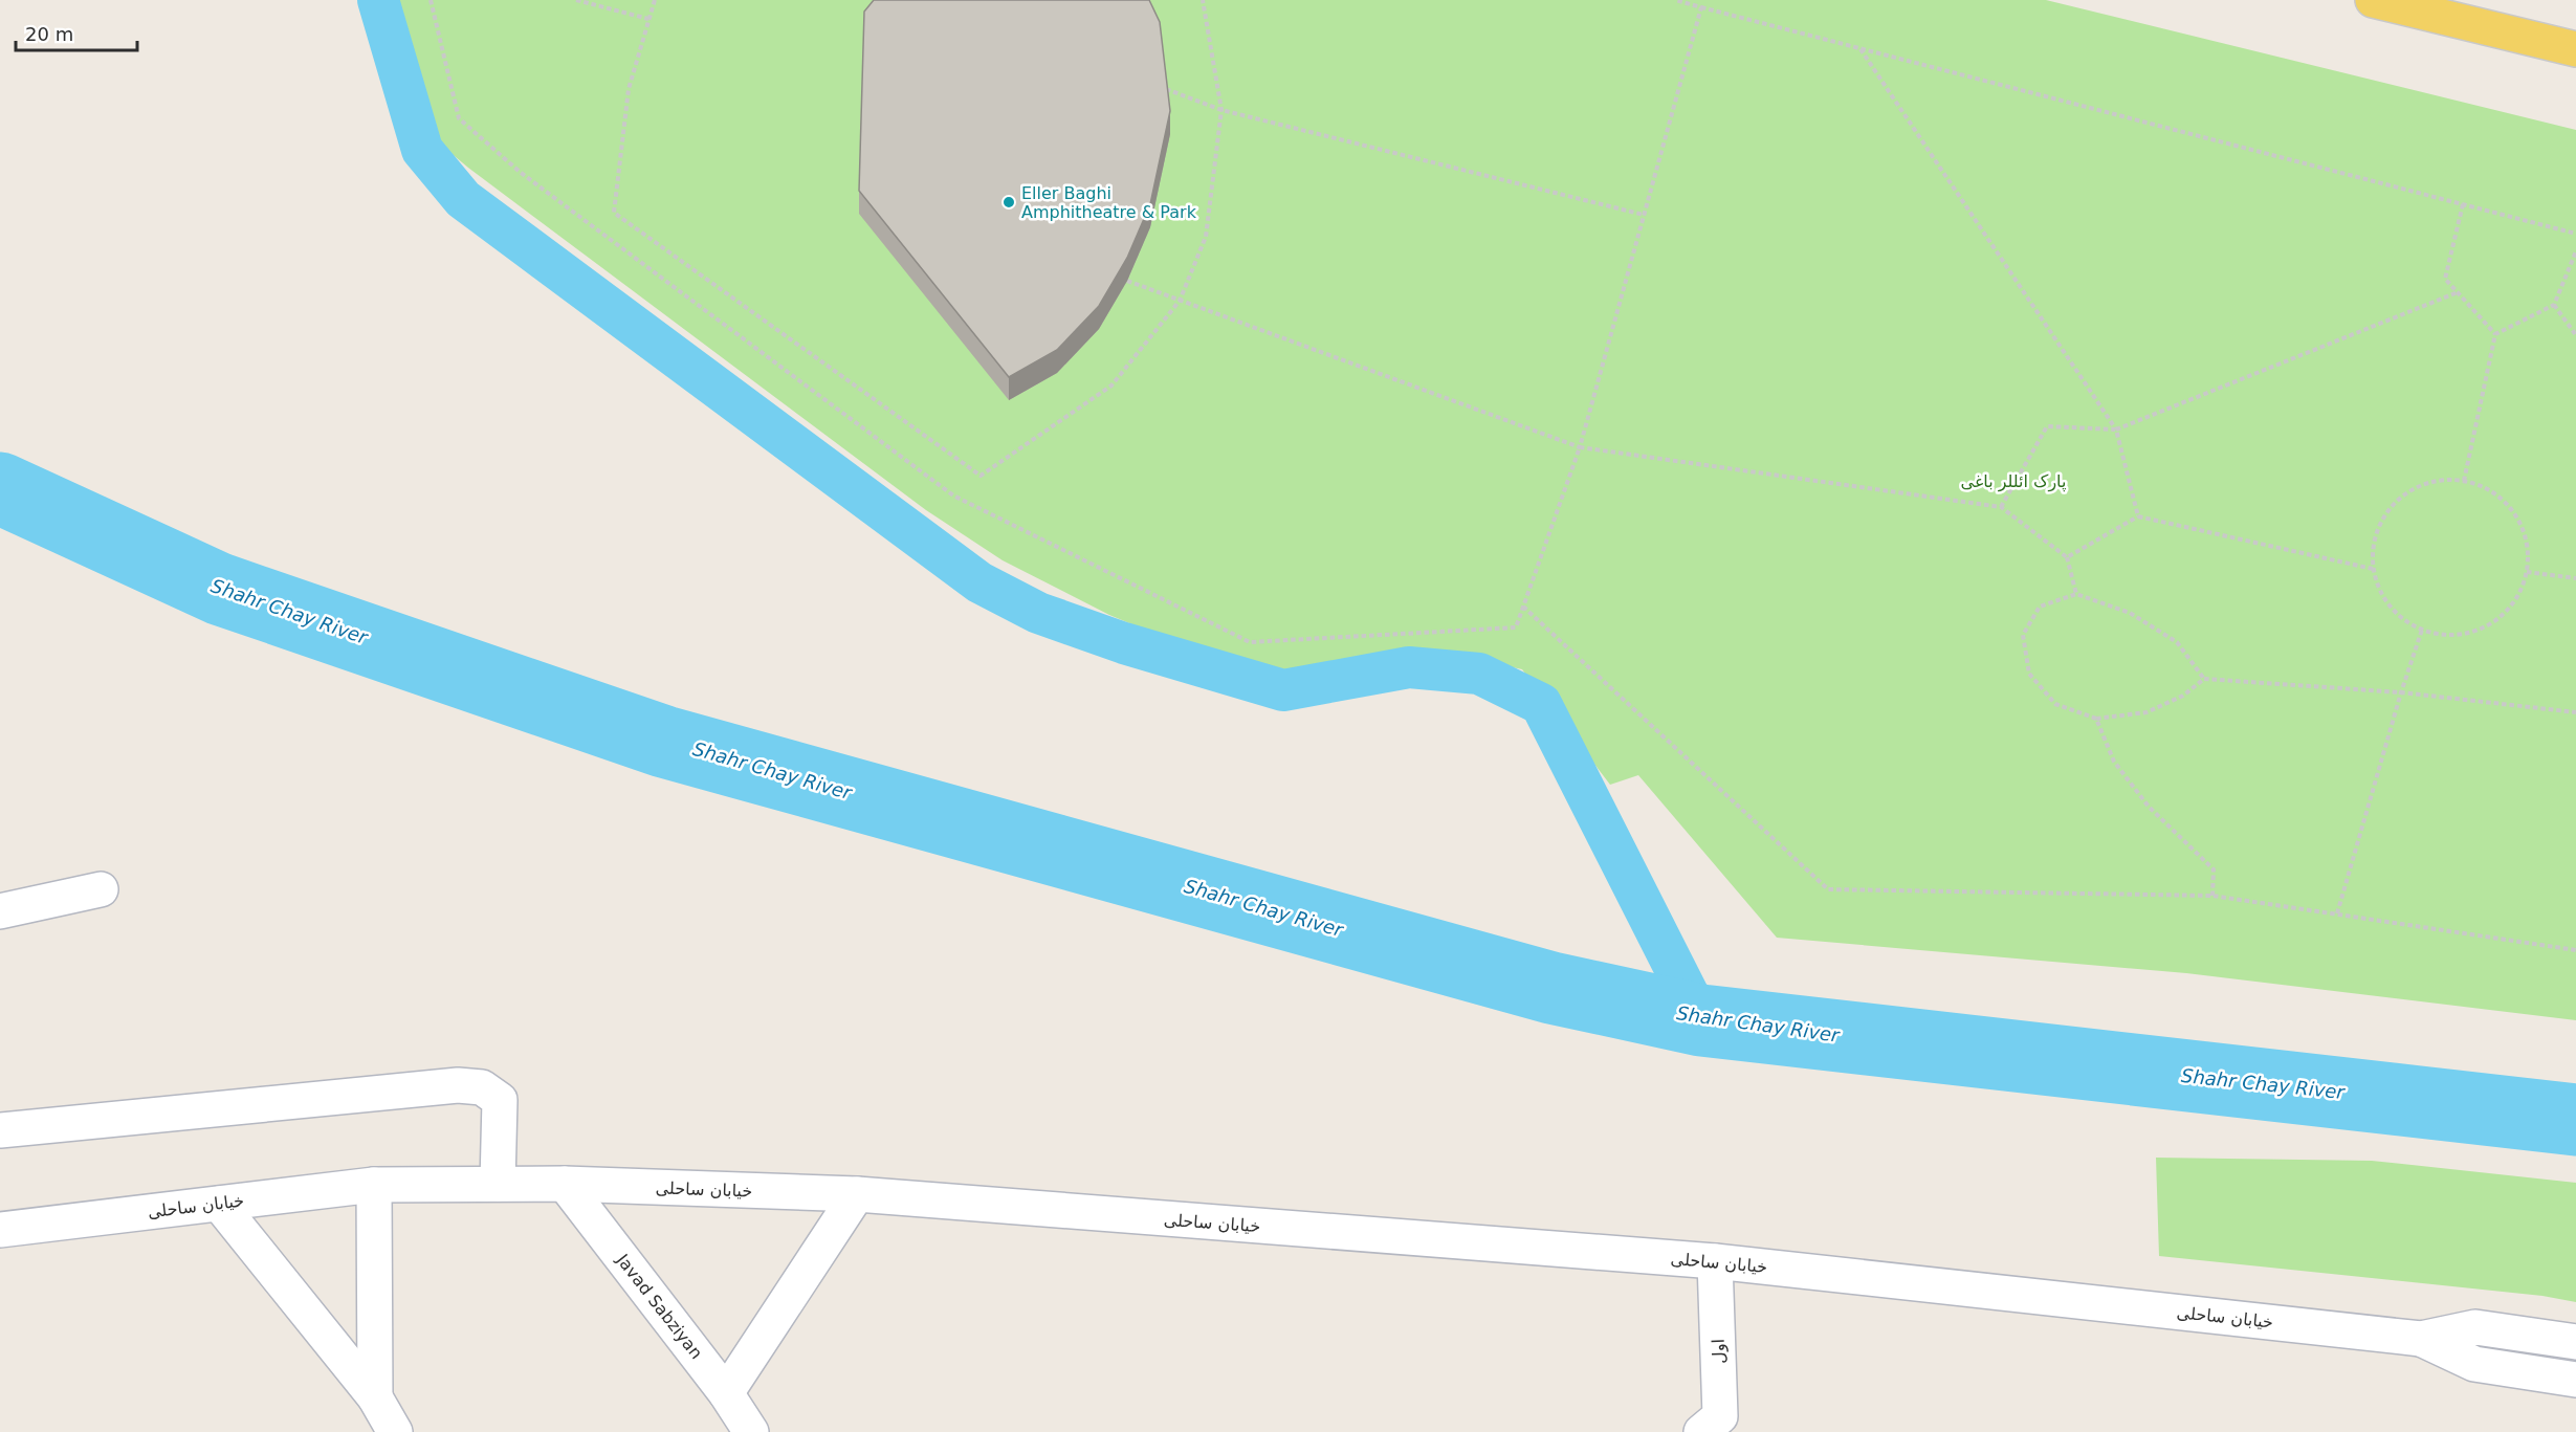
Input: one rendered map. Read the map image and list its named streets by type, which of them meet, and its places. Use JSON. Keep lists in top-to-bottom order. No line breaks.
{"streets":{"street":["خیابان ساحلی","Javad Sabziyan","اول"]},"crossings":[["خیابان ساحلی","Javad Sabziyan"],["خیابان ساحلی","اول"]],"water":["Shahr Chay River"],"parks":["پارک ائللر باغی"],"places":["Eller Baghi Amphitheatre & Park"],"scale_bar":"20 m"}
